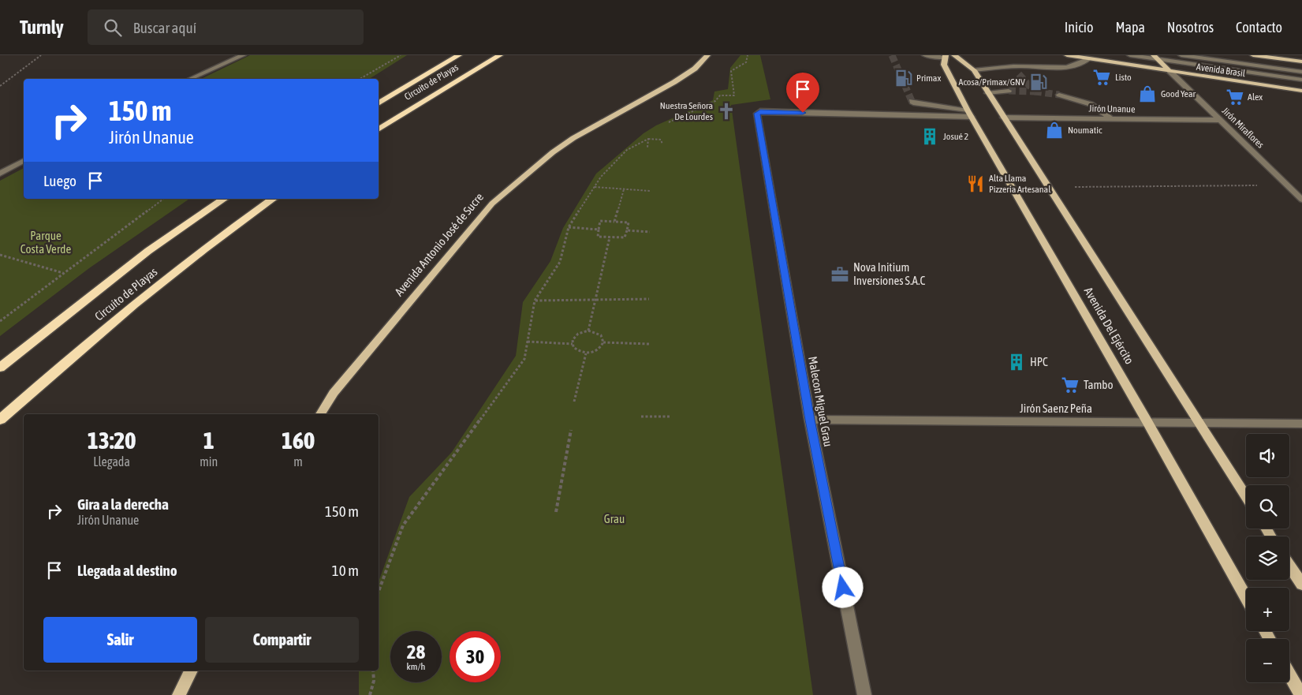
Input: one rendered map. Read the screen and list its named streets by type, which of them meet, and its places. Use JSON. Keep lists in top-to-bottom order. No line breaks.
{"streets":{"highway":["Circuito de Playas"],"main road":["Avenida Brasil","Avenida Antonio José de Sucre","Avenida Del Ejército"],"street":["Jirón Unanue","Jirón Miraflores","Malecon Miguel Grau","Jirón Saenz Peña"]},"crossings":[["Avenida Brasil","Jirón Miraflores"],["Jirón Unanue","Jirón Miraflores"],["Jirón Unanue","Avenida Del Ejército"],["Avenida Del Ejército","Jirón Saenz Peña"],["Malecon Miguel Grau","Jirón Saenz Peña"]],"parks":["Parque Costa Verde","Grau"],"places":{"supermarket":["Listo","Alex","Tambo"],"fuel station":["Primax","Acosa/Primax/GNV"],"shop":["Good Year","Noumatic"],"church":["Nuestra Señora De Lourdes"],"building":["Josué 2","HPC"],"restaurant":["Alta Llama Pizzeria Artesanal"],"office":["Nova Initium Inversiones S.A.C"]},"page":{"header":"Turnly","search":"Buscar aquí","nav":["Inicio","Mapa","Nosotros","Contacto"],"turn":["150 m","Jirón Unanue"],"then":"Luego","eta":["13:20","Llegada","1","min","160","m"],"map_buttons":["+","−"],"list":[{"name":"Gira a la derecha","note":"Jirón Unanue","value":"150 m"},{"name":"Llegada al destino","value":"10 m"}],"buttons":["Salir","Compartir"],"speed":"28 km/h","limit":"30"}}
